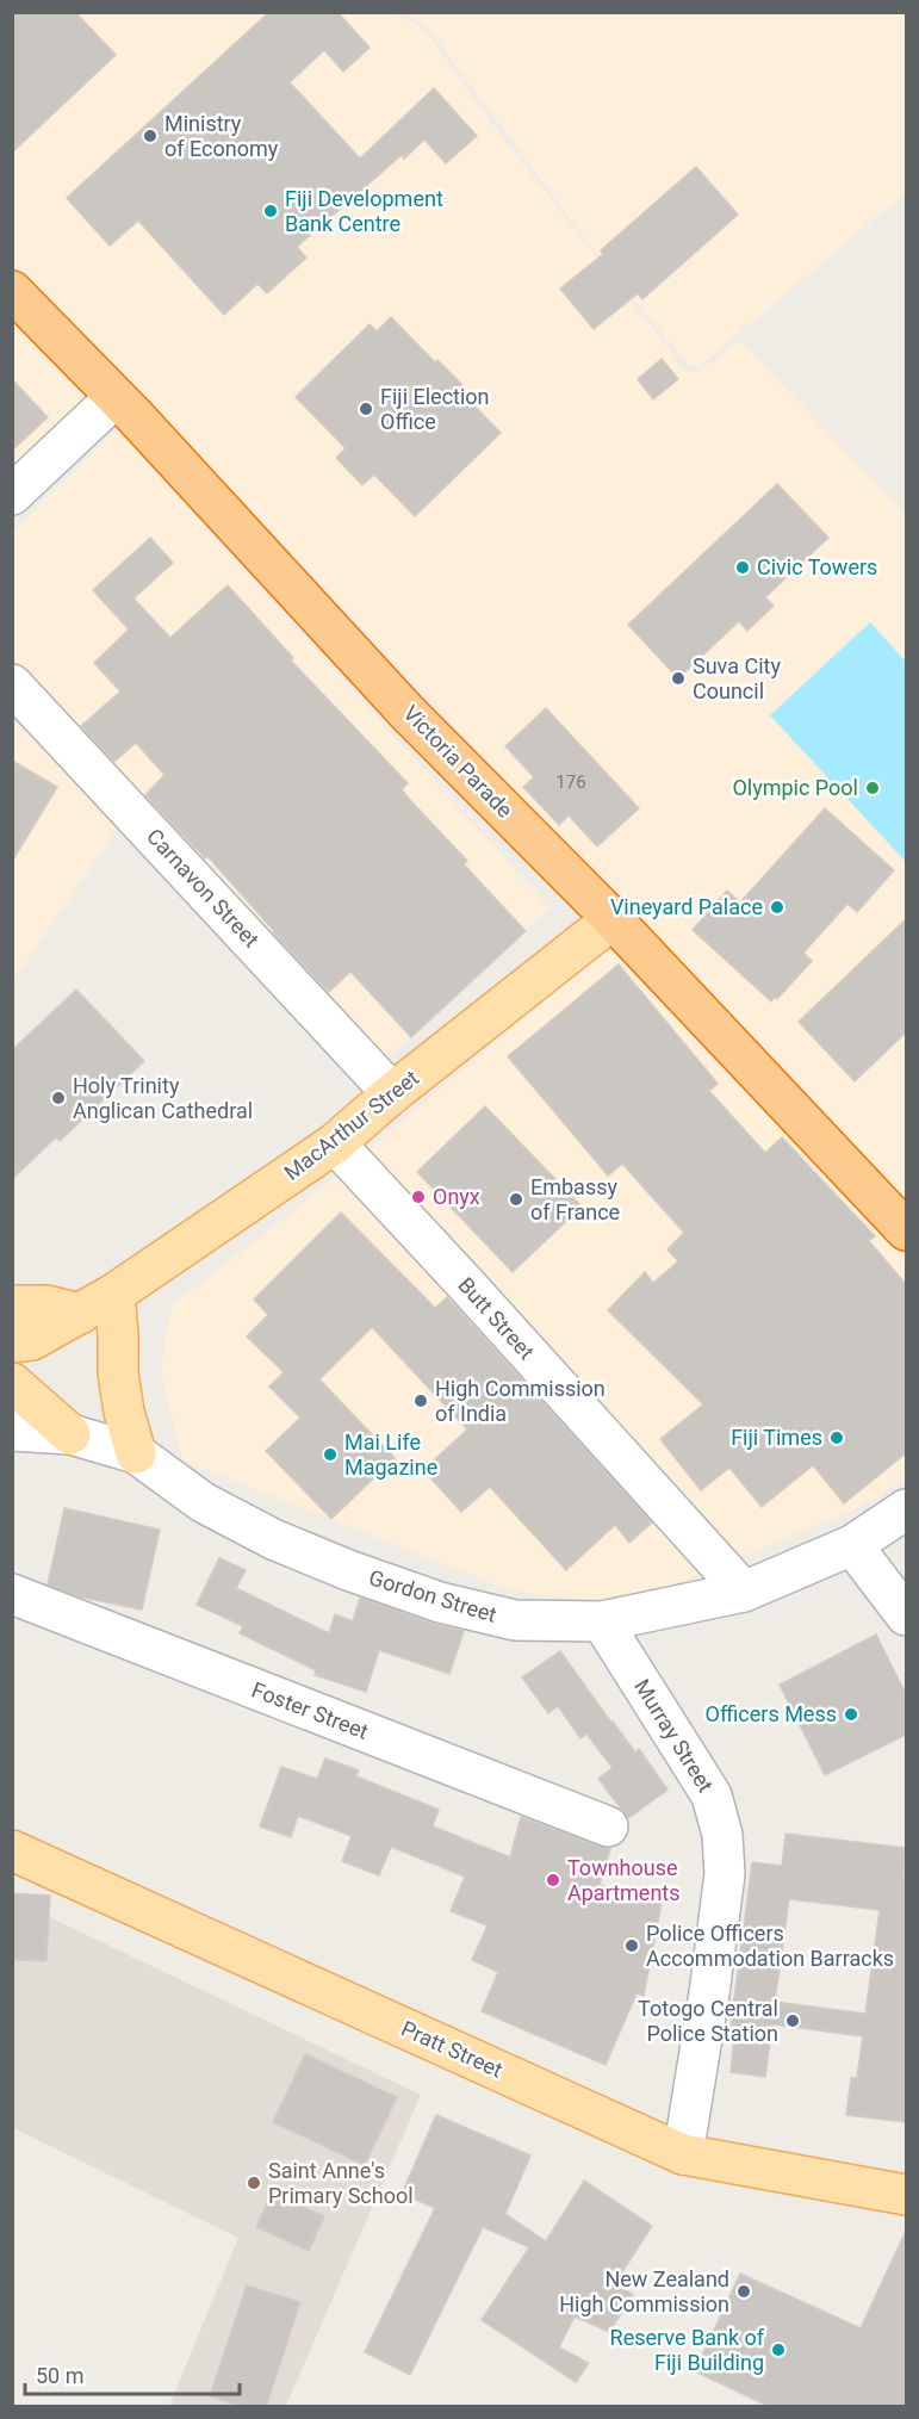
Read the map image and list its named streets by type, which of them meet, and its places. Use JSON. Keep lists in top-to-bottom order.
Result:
{
  "streets": {
    "highway": ["Victoria Parade"],
    "main road": ["MacArthur Street", "Pratt Street"],
    "street": [
      "Carnavon Street",
      "Butt Street",
      "Gordon Street",
      "Foster Street",
      "Murray Street"
    ]
  },
  "crossings": [
    ["Victoria Parade", "MacArthur Street"],
    ["Carnavon Street", "MacArthur Street"],
    ["MacArthur Street", "Butt Street"],
    ["Butt Street", "Gordon Street"],
    ["Gordon Street", "Murray Street"],
    ["Murray Street", "Pratt Street"]
  ],
  "places": [
    "Ministry of Economy",
    "Fiji Development Bank Centre",
    "Fiji Election Office",
    "Civic Towers",
    "Suva City Council",
    "Olympic Pool",
    "Vineyard Palace",
    "Holy Trinity Anglican Cathedral",
    "Onyx",
    "Embassy of France",
    "High Commission of India",
    "Fiji Times",
    "Mai Life Magazine",
    "Officers Mess",
    "Townhouse Apartments",
    "Police Officers Accommodation Barracks",
    "Totogo Central Police Station",
    "Saint Anne's Primary School",
    "New Zealand High Commission",
    "Reserve Bank of Fiji Building"
  ],
  "house_numbers": ["176"],
  "scale_bar": "50 m"
}
